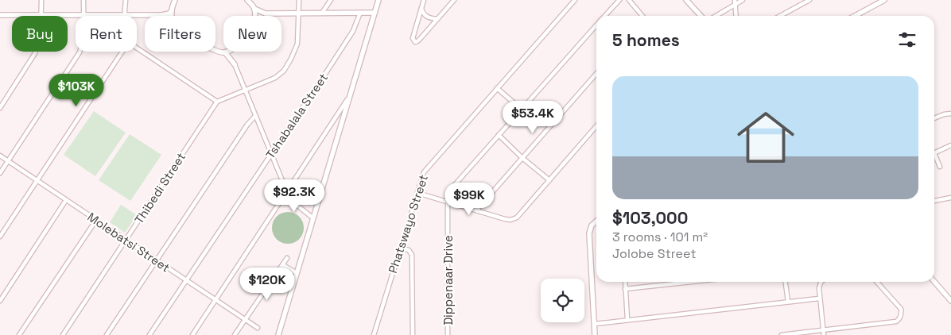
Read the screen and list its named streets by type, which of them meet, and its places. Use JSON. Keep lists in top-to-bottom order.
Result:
{
  "streets": {
    "street": [
      "Tshabalala Street",
      "Thibedi Street",
      "Phatswayo Street",
      "Molebatsi Street",
      "Dippenaar Drive"
    ]
  },
  "crossings": [
    ["Tshabalala Street", "Molebatsi Street"],
    ["Thibedi Street", "Molebatsi Street"]
  ],
  "page": {
    "chip": [
      "Buy",
      "Rent",
      "Filters",
      "New"
    ],
    "heading": "5 homes",
    "list": [
      {
        "name": "$103,000",
        "note": "3 rooms · 101 m² · Jolobe Street"
      }
    ],
    "price": [
      "$103K",
      "$53.4K",
      "$92.3K",
      "$99K",
      "$120K"
    ]
  }
}
